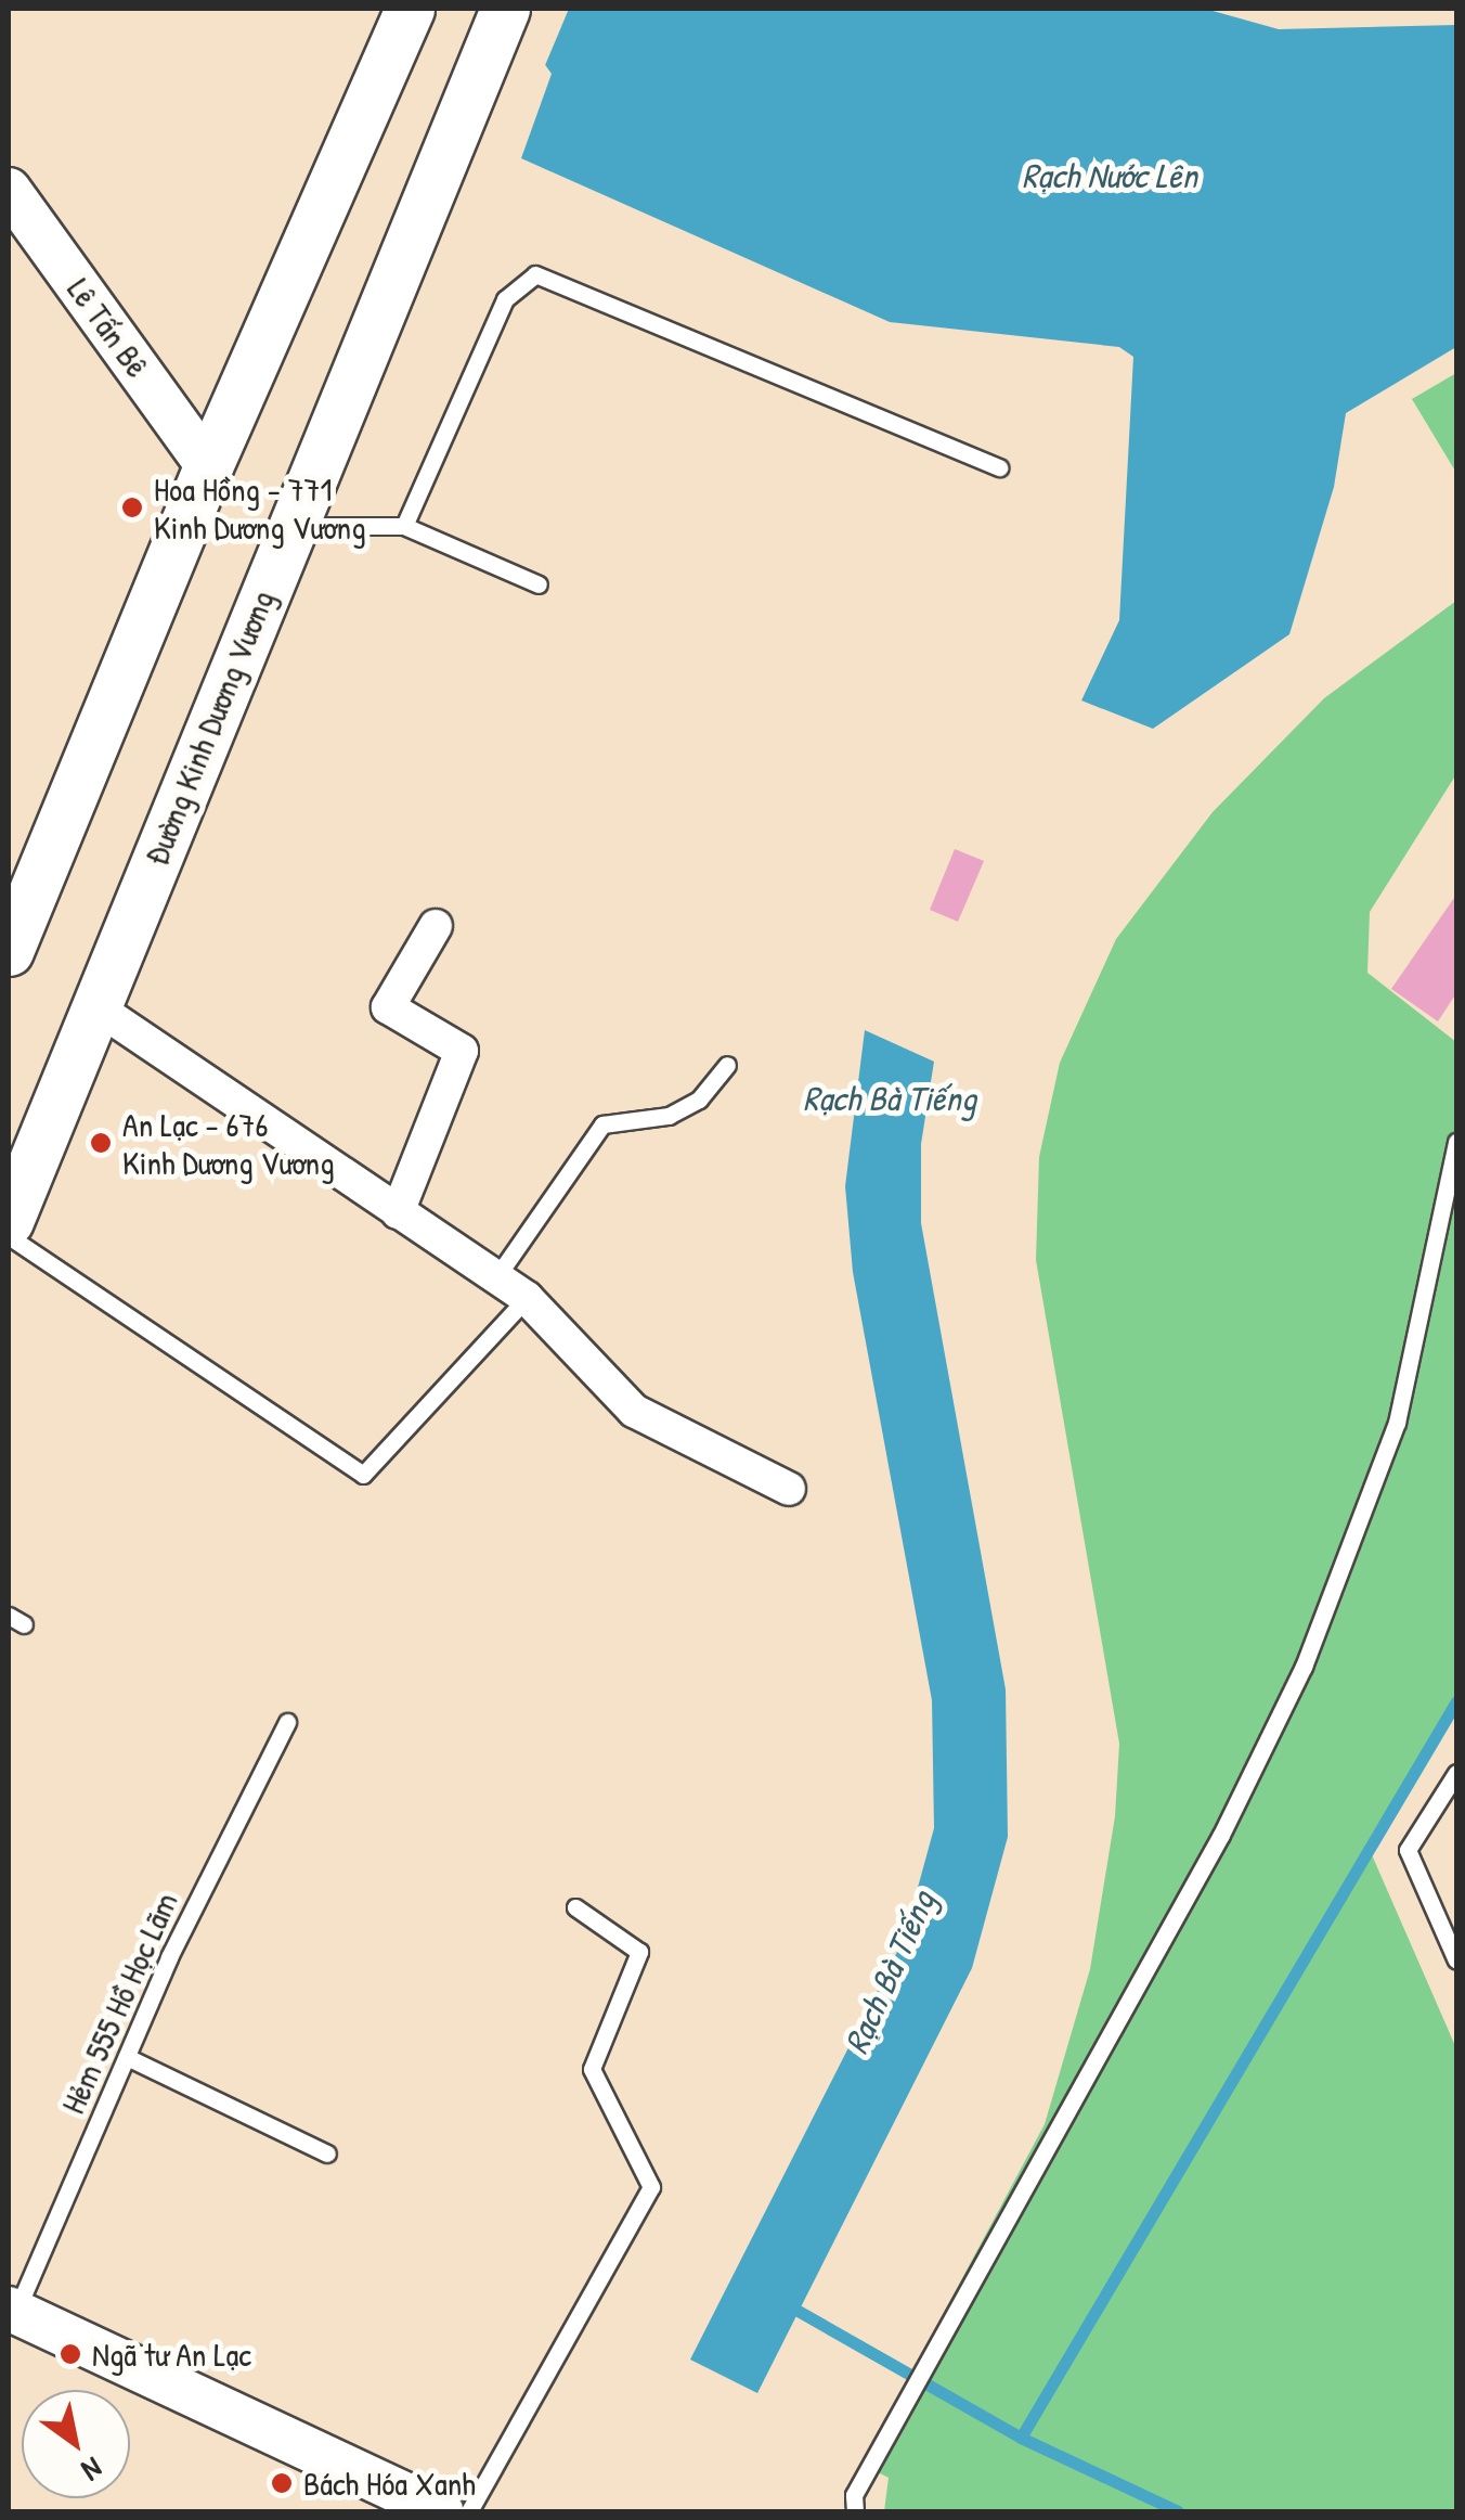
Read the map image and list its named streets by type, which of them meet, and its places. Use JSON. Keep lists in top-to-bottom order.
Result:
{
  "streets": {
    "main road": ["Lê Tấn Bê", "Đường Kinh Dương Vương"],
    "lane": ["Hẻm 555 Hồ Học Lãm"]
  },
  "water": ["Rạch Nước Lên", "Rạch Bà Tiếng"],
  "places": [
    "Hoa Hồng - 771 Kinh Dương Vương",
    "An Lạc - 676 Kinh Dương Vương",
    "Ngã tư An Lạc",
    "Bách Hóa Xanh"
  ],
  "north": "bottom right"
}
